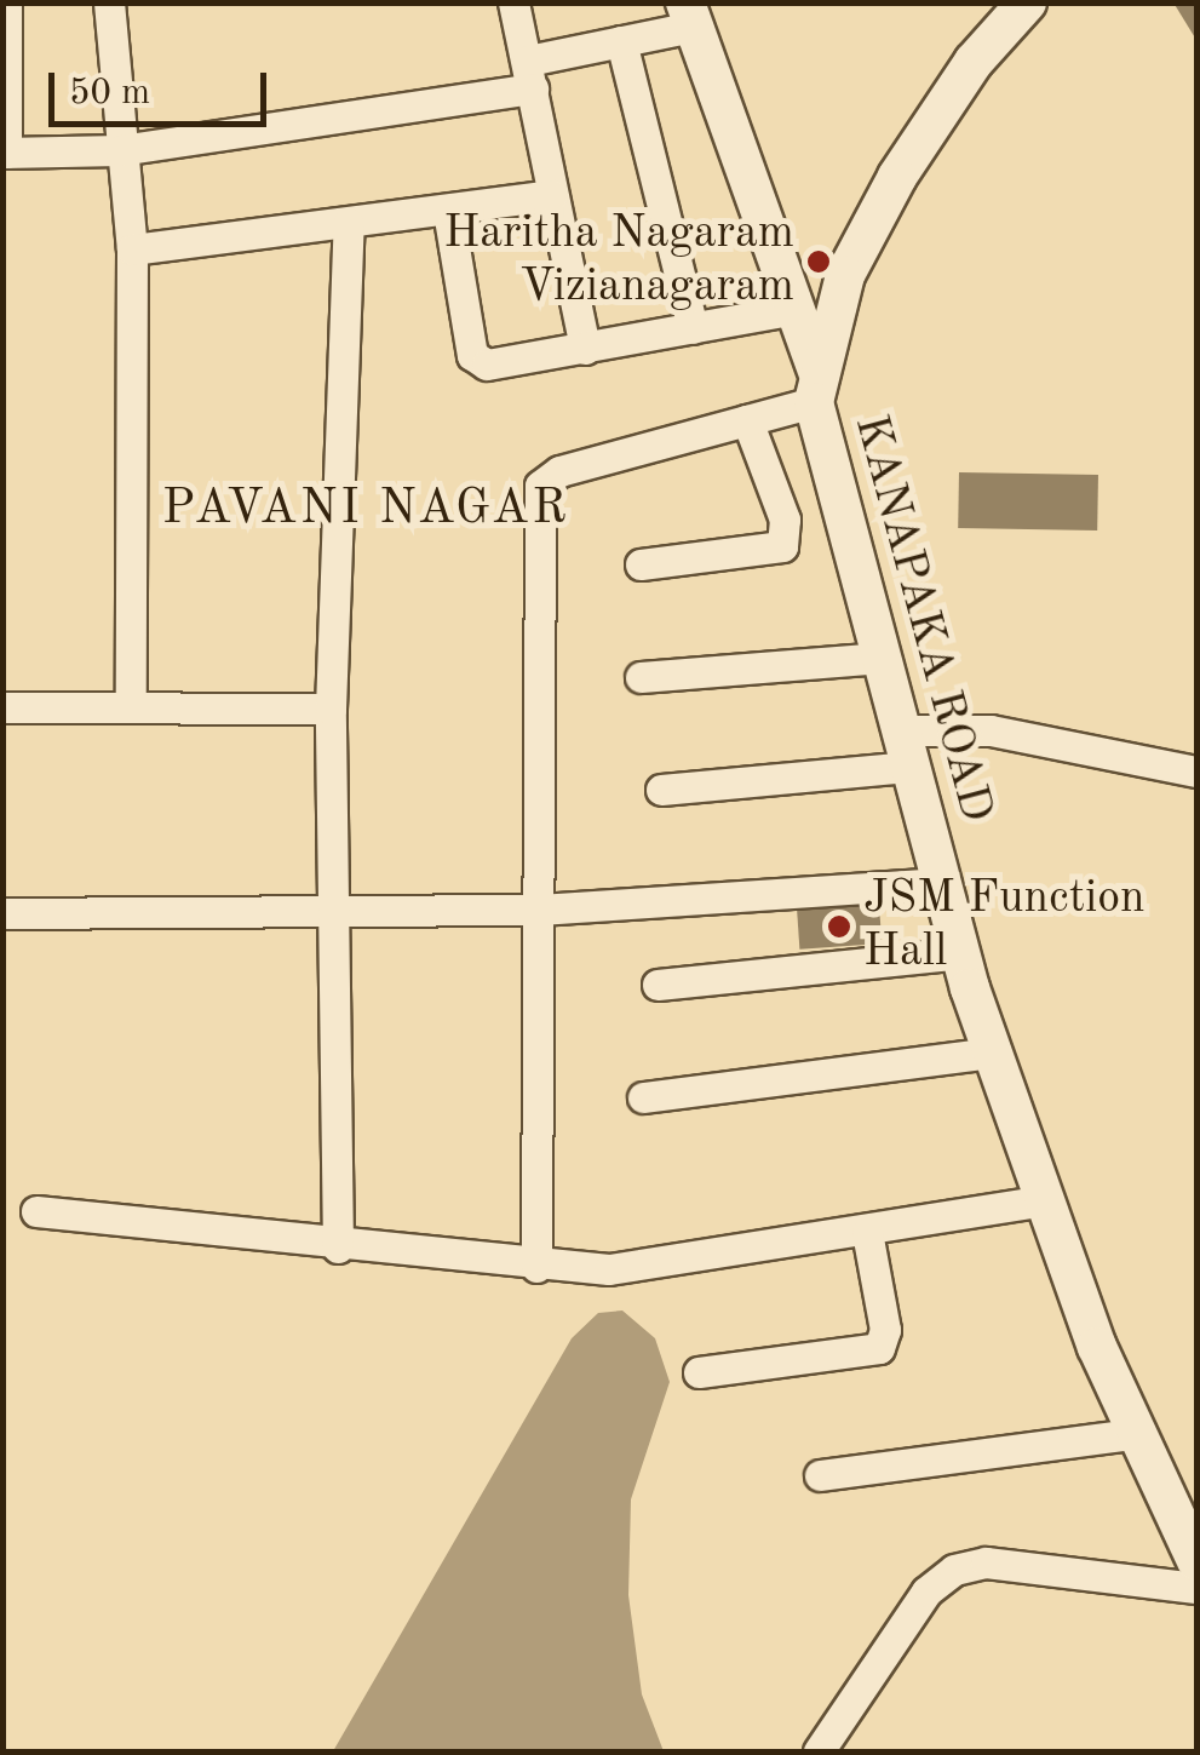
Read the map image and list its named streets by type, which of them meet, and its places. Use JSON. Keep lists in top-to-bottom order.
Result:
{
  "streets": {
    "street": ["KANAPAKA ROAD"]
  },
  "districts": ["PAVANI NAGAR"],
  "places": ["Haritha Nagaram Vizianagaram", "JSM Function Hall"],
  "scale_bar": "50 m"
}
